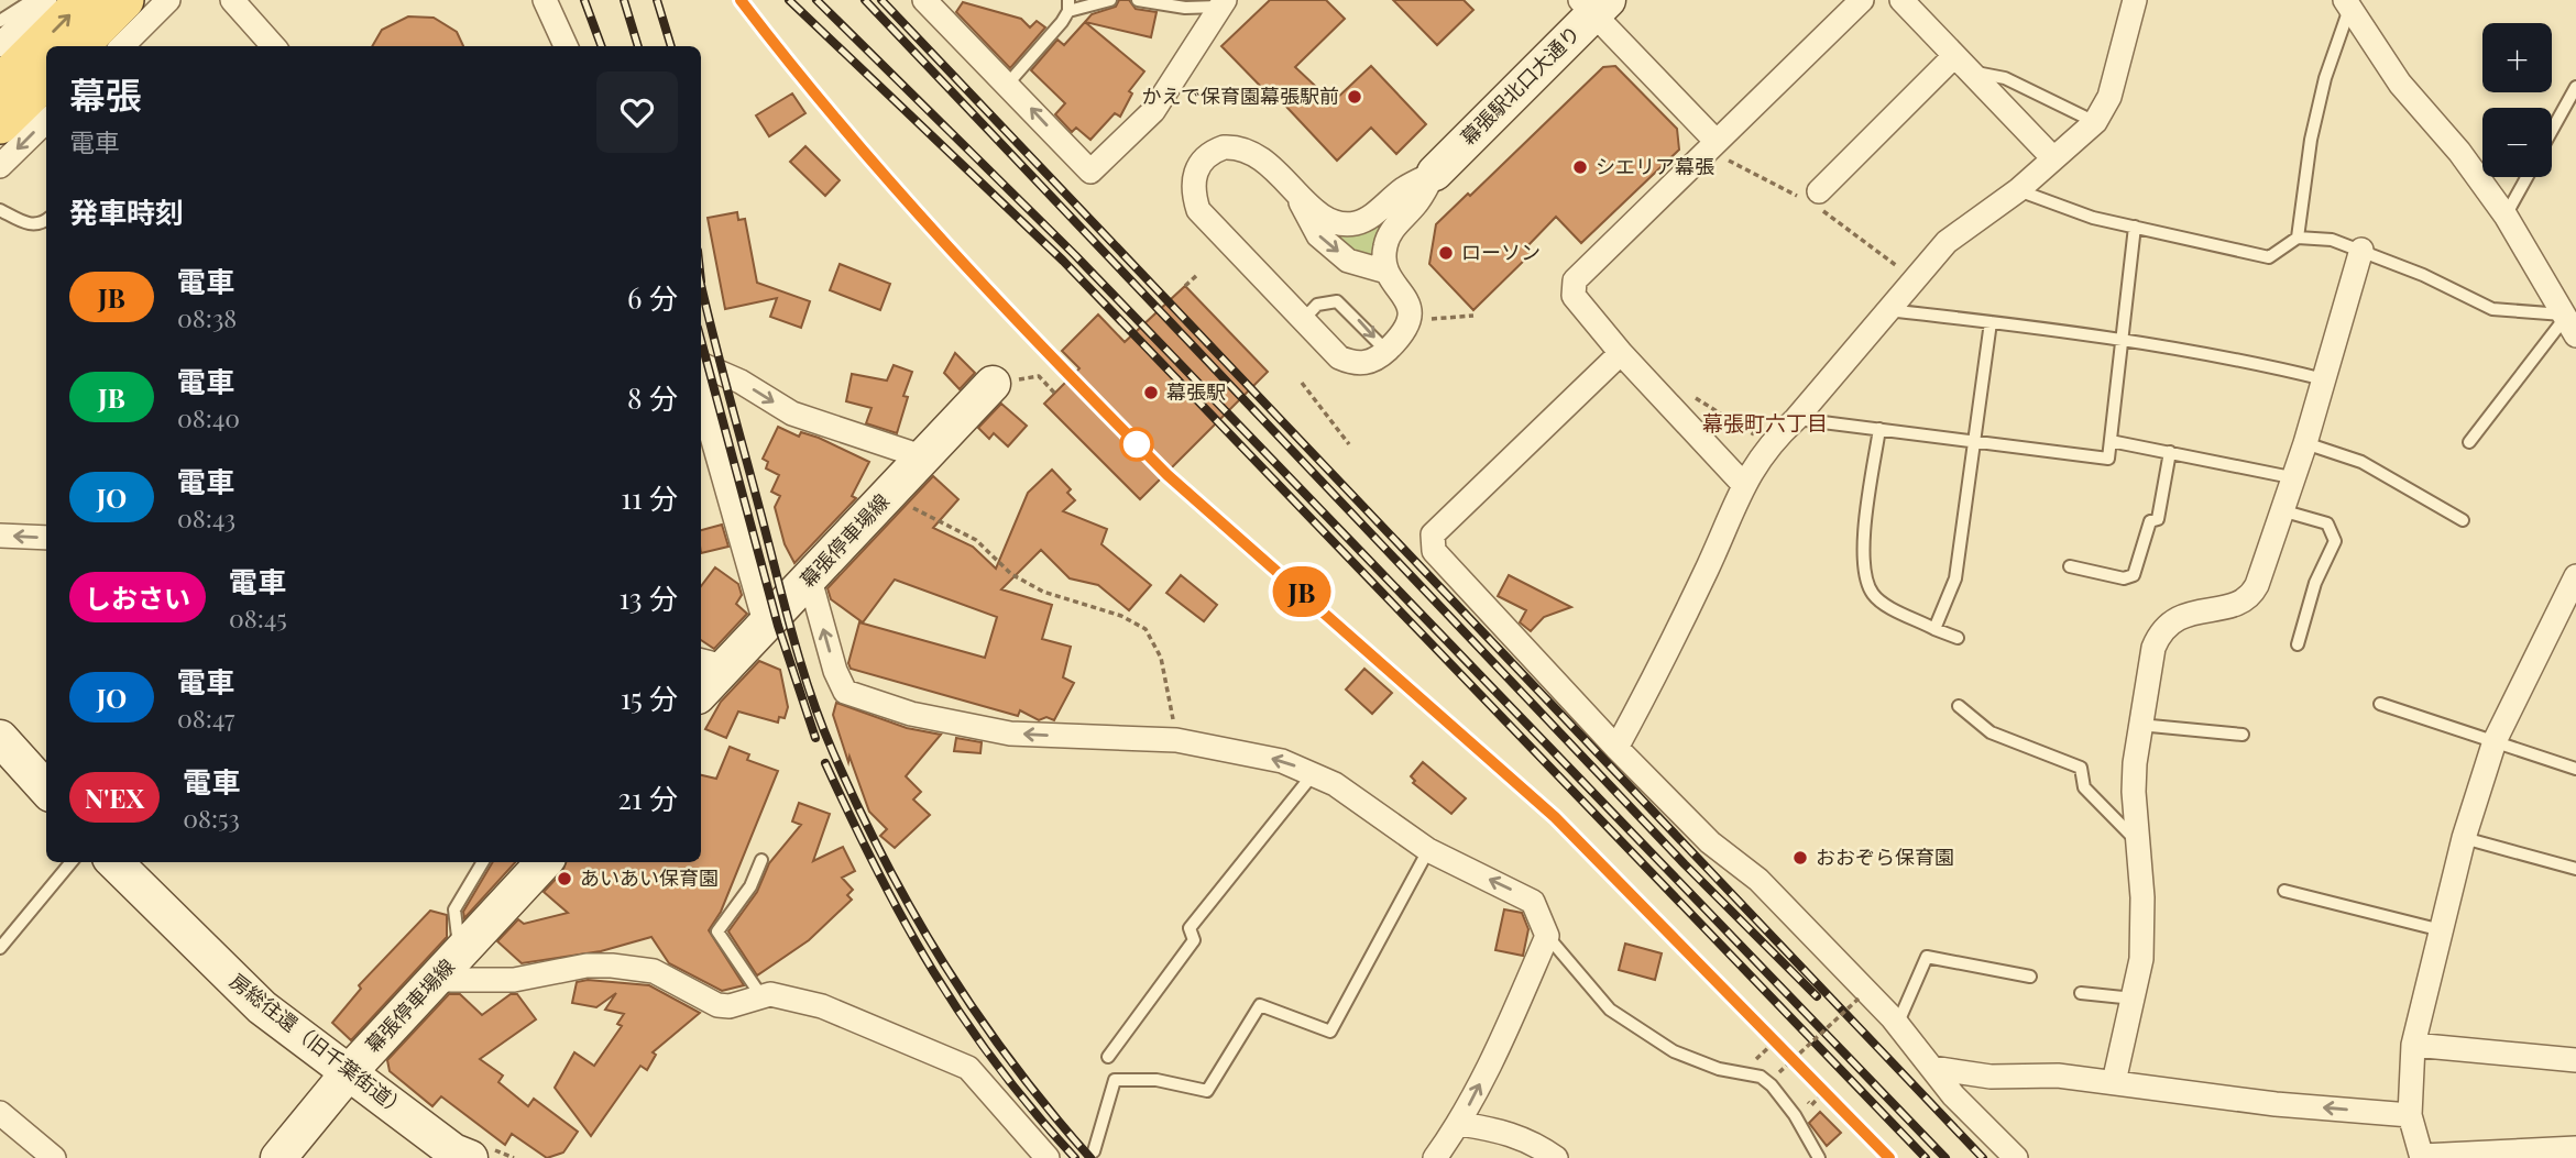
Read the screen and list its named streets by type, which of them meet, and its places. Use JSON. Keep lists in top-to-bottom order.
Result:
{
  "streets": {
    "main road": ["幕張駅北口大通り", "幕張停車場線", "房総往還（旧千葉街道）"]
  },
  "crossings": [
    ["幕張停車場線", "房総往還（旧千葉街道）"]
  ],
  "districts": ["幕張町六丁目"],
  "places": [
    "かえで保育園幕張駅前",
    "シエリア幕張",
    "ローソン",
    "幕張駅",
    "おおぞら保育園",
    "あいあい保育園"
  ],
  "page": {
    "on_map": "JB",
    "map_buttons": ["+", "−"],
    "heading": [
      ["幕張", "電車"],
      "発車時刻"
    ],
    "list": [
      {
        "mark": "JB",
        "name": "電車",
        "note": "08:38",
        "value": "6 分"
      },
      {
        "mark": "JB",
        "name": "電車",
        "note": "08:40",
        "value": "8 分"
      },
      {
        "mark": "JO",
        "name": "電車",
        "note": "08:43",
        "value": "11 分"
      },
      {
        "mark": "しおさい",
        "name": "電車",
        "note": "08:45",
        "value": "13 分"
      },
      {
        "mark": "JO",
        "name": "電車",
        "note": "08:47",
        "value": "15 分"
      },
      {
        "mark": "N'EX",
        "name": "電車",
        "note": "08:53",
        "value": "21 分"
      }
    ]
  }
}
